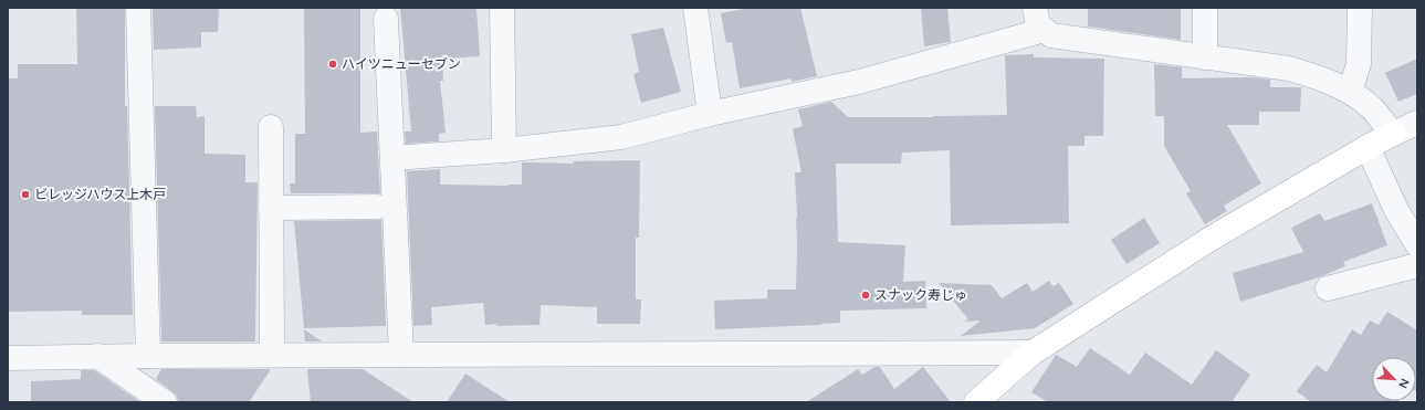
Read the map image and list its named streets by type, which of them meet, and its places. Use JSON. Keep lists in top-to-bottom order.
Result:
{
  "places": ["ハイツニューセブン", "ビレッジハウス上木戸", "スナック寿じゅ"],
  "north": "bottom right"
}
